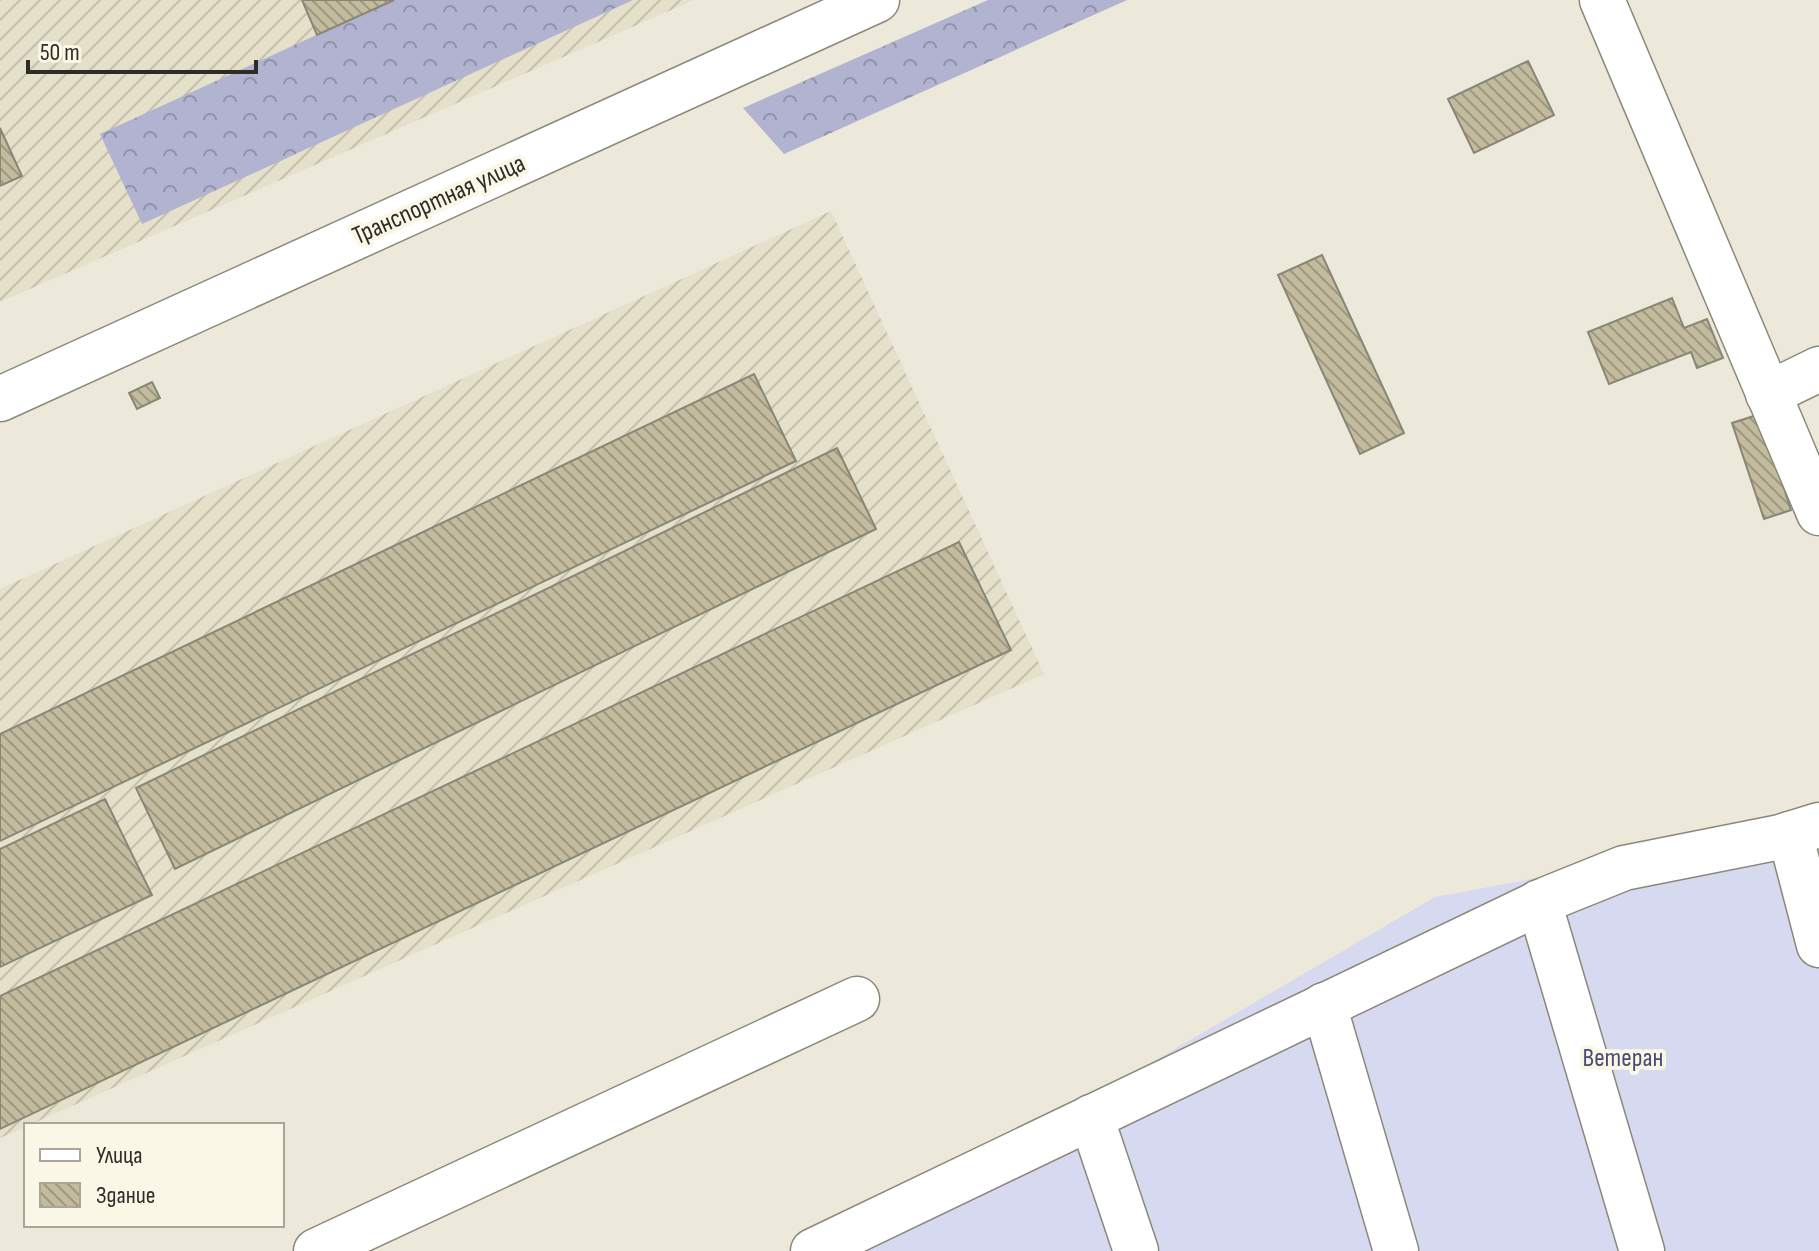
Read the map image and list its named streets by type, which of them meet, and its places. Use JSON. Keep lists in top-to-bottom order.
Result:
{
  "streets": {
    "street": ["Транспортная улица"]
  },
  "parks": ["Ветеран"],
  "legend": ["Улица", "Здание"],
  "scale_bar": "50 m"
}
